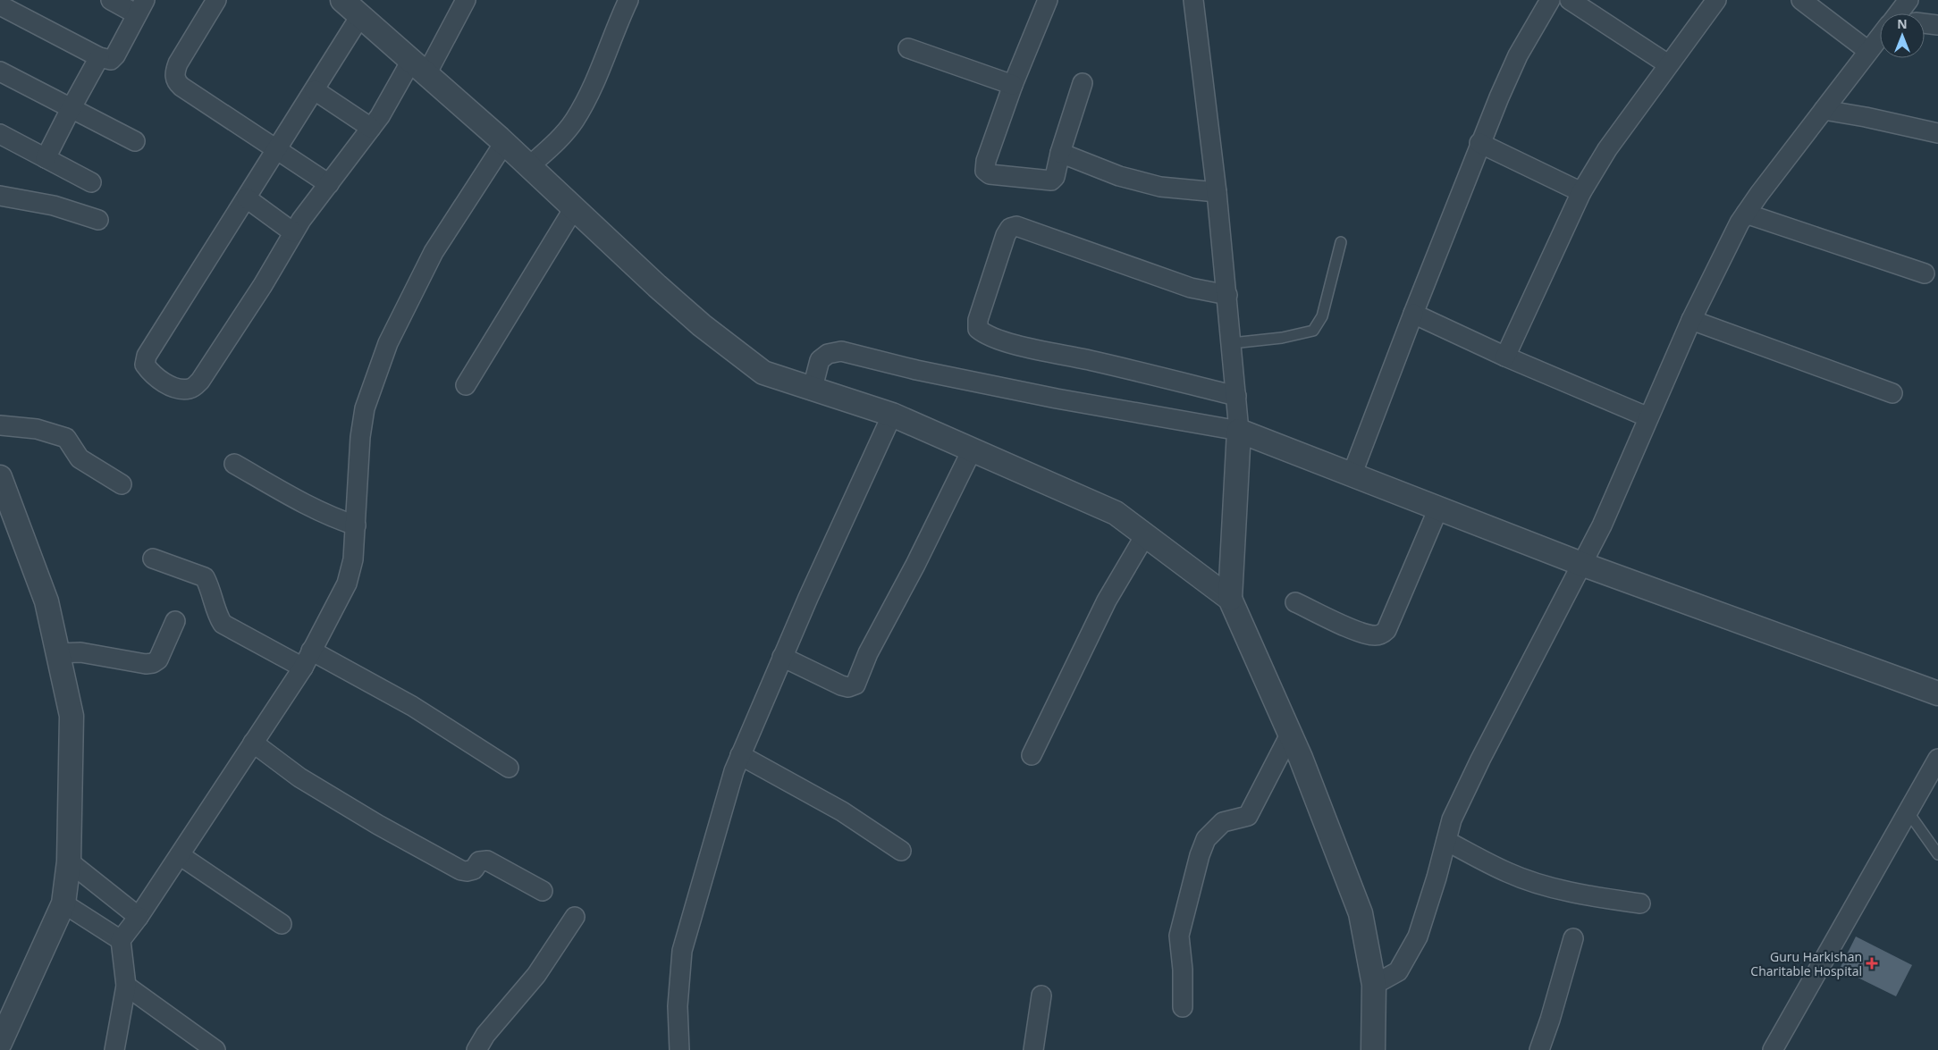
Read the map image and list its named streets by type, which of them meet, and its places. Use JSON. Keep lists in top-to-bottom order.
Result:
{
  "places": {
    "health": ["Guru Harkishan Charitable Hospital"]
  },
  "north": "top"
}
